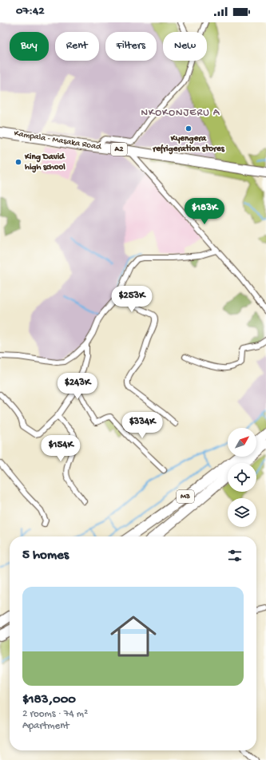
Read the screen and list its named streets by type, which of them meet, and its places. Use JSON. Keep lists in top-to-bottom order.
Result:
{
  "streets": {
    "highway": ["Kampala - Masaka Road", "A2", "M3"]
  },
  "districts": ["NKOKONJERU A"],
  "places": ["Kyengera refrigeration stores", "King David high school"],
  "north": "top right",
  "page": {
    "status": "07:42",
    "chip": [
      "Buy",
      "Rent",
      "Filters",
      "New"
    ],
    "price": [
      "$183K",
      "$253K",
      "$243K",
      "$334K",
      "$154K"
    ],
    "heading": "5 homes",
    "list": [
      {
        "name": "$183,000",
        "note": "2 rooms · 74 m² · Apartment"
      }
    ]
  }
}
